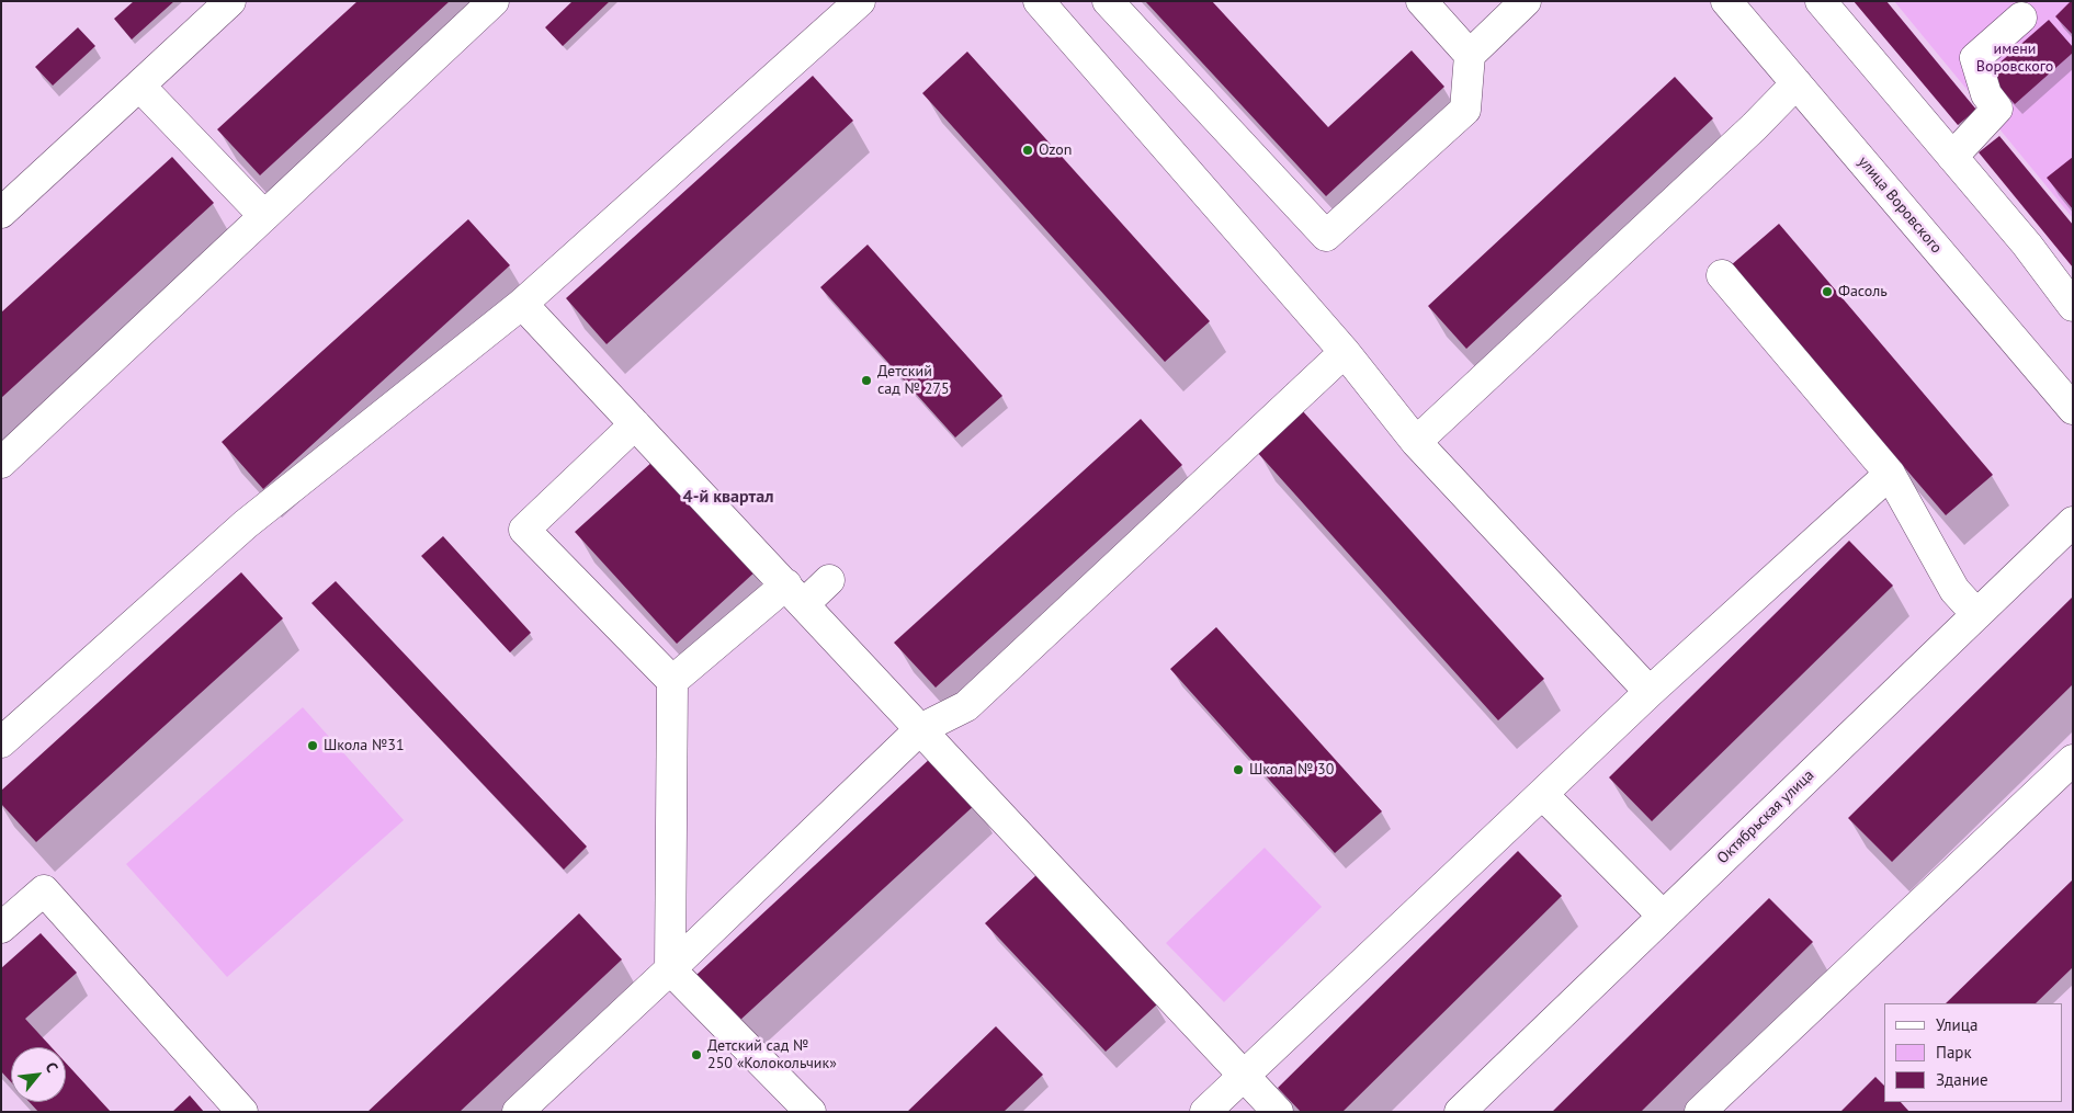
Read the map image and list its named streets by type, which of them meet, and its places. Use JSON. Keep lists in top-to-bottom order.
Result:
{
  "streets": {
    "street": ["улица Воровского", "Октябрьская улица"]
  },
  "districts": ["4-й квартал"],
  "parks": ["имени Воровского"],
  "places": [
    "Ozon",
    "Фасоль",
    "Детский сад № 275",
    "Школа №31",
    "Школа № 30",
    "Детский сад № 250 «Колокольчик»"
  ],
  "legend": ["Улица", "Парк", "Здание"],
  "north": "top right"
}
